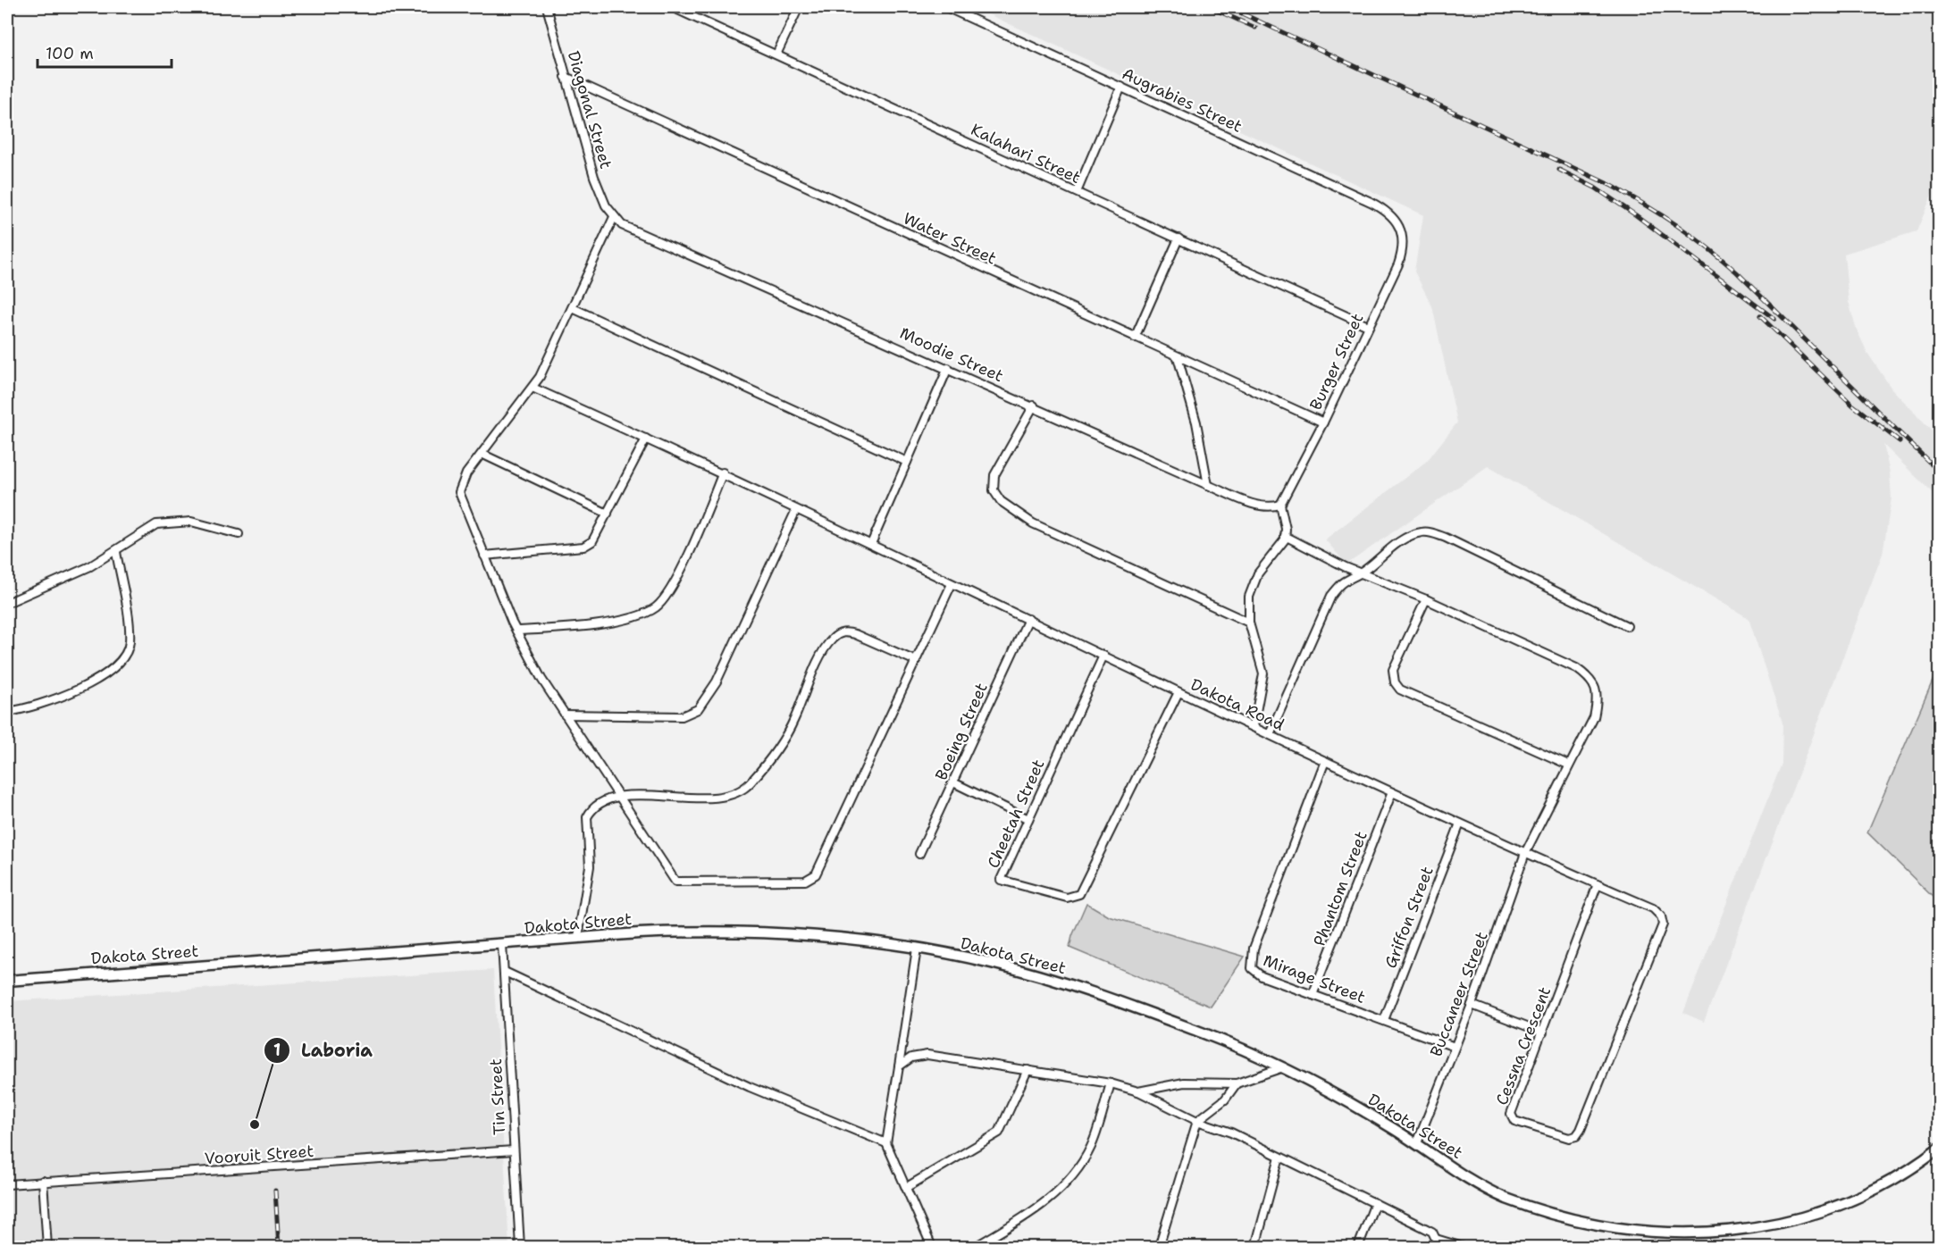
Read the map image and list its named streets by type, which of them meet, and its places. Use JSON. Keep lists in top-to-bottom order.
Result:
{
  "streets": {
    "street": [
      "Augrabies Street",
      "Diagonal Street",
      "Kalahari Street",
      "Water Street",
      "Moodie Street",
      "Burger Street",
      "Dakota Road",
      "Boeing Street",
      "Cheetah Street",
      "Phantom Street",
      "Griffon Street",
      "Dakota Street",
      "Mirage Street",
      "Buccaneer Street",
      "Cessna Crescent",
      "Tin Street",
      "Vooruit Street"
    ]
  },
  "crossings": [
    ["Augrabies Street", "Burger Street"],
    ["Diagonal Street", "Water Street"],
    ["Diagonal Street", "Moodie Street"],
    ["Kalahari Street", "Burger Street"],
    ["Water Street", "Burger Street"],
    ["Moodie Street", "Burger Street"],
    ["Dakota Road", "Boeing Street"],
    ["Dakota Road", "Cheetah Street"],
    ["Dakota Road", "Phantom Street"],
    ["Dakota Road", "Griffon Street"],
    ["Dakota Road", "Mirage Street"],
    ["Dakota Road", "Buccaneer Street"],
    ["Dakota Road", "Cessna Crescent"],
    ["Phantom Street", "Mirage Street"],
    ["Griffon Street", "Mirage Street"],
    ["Dakota Street", "Buccaneer Street"],
    ["Dakota Street", "Tin Street"],
    ["Mirage Street", "Buccaneer Street"],
    ["Tin Street", "Vooruit Street"]
  ],
  "places": ["Laboria"],
  "scale_bar": "100 m"
}
